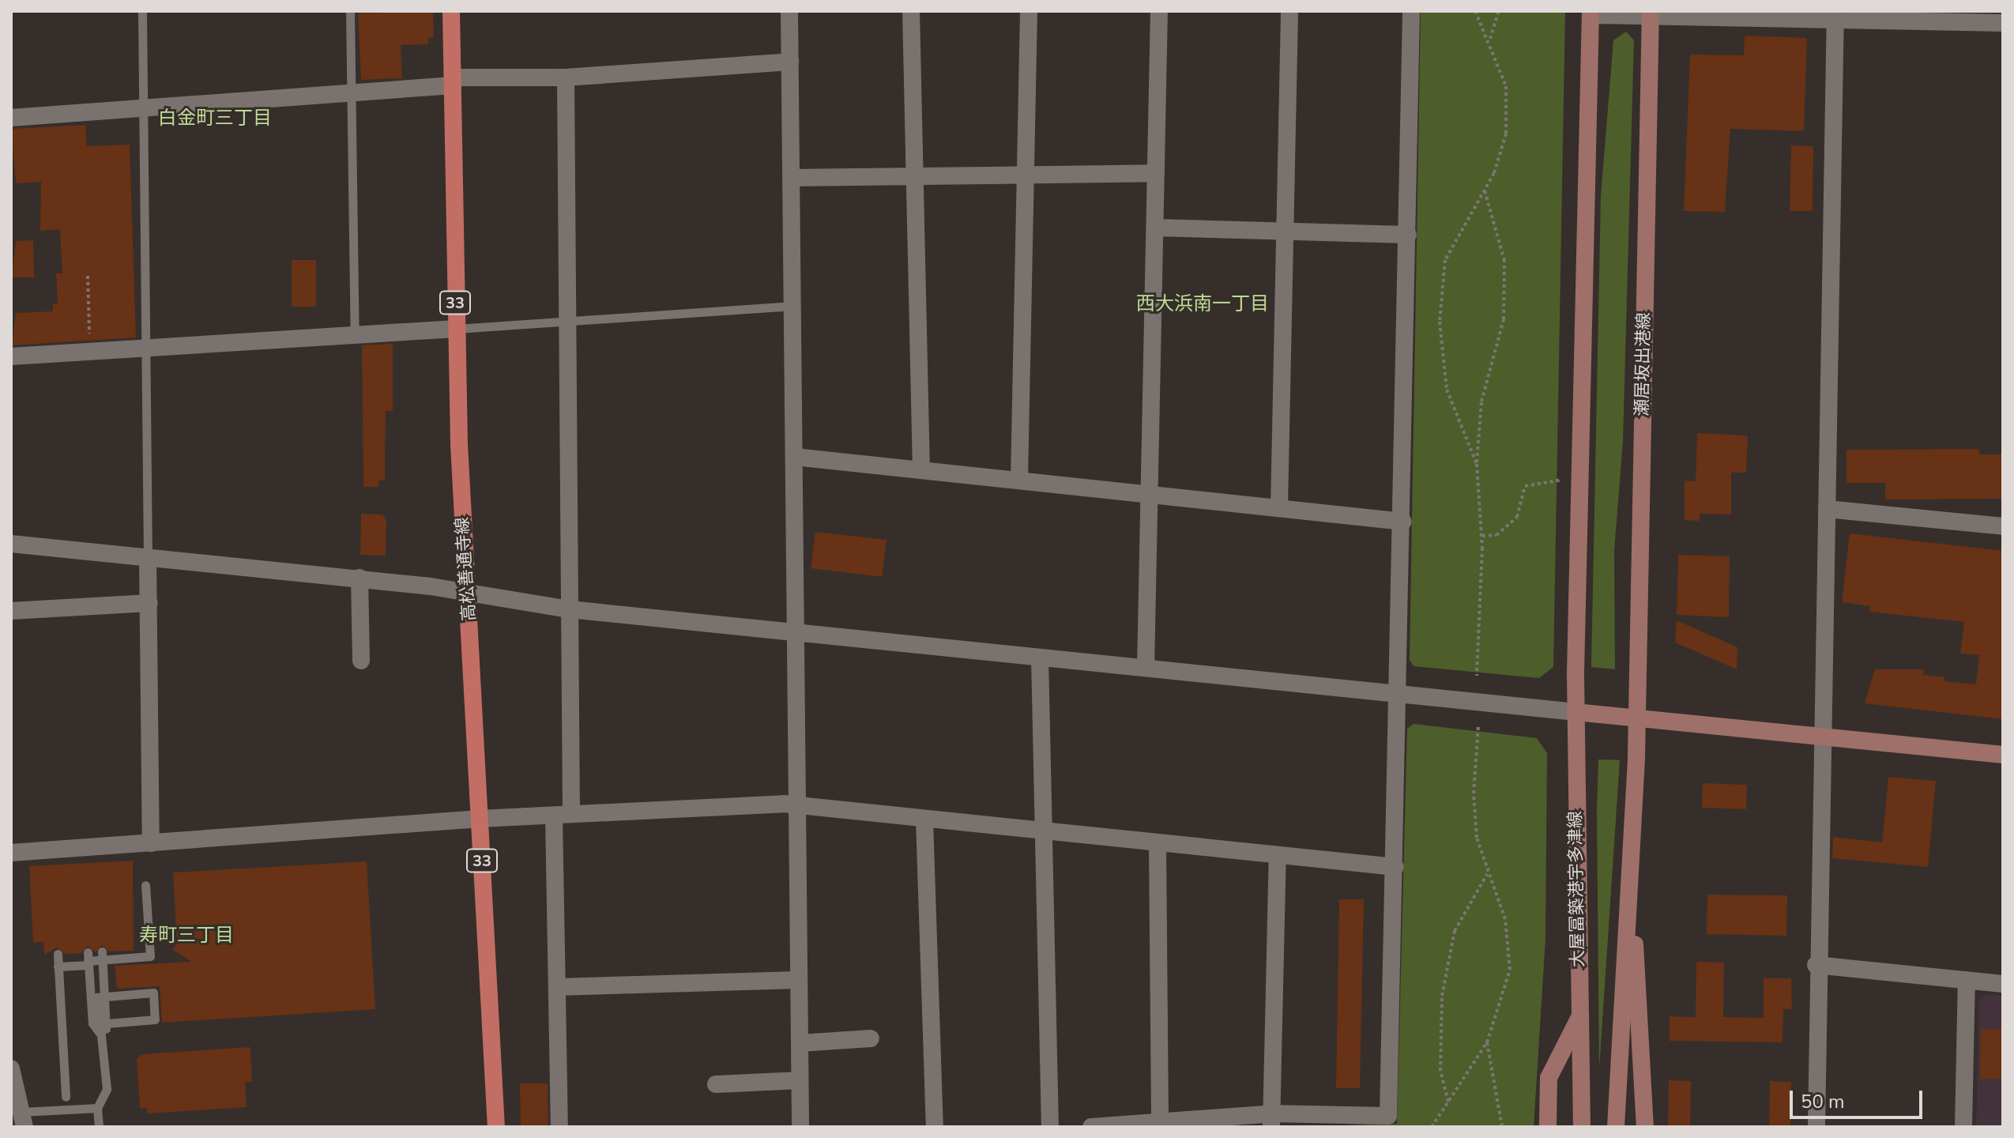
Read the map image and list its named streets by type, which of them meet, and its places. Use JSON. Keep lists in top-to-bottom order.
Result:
{
  "streets": {
    "main road": [
      "33",
      "瀬居坂出港線",
      "高松善通寺線",
      "大屋冨築港宇多津線"
    ]
  },
  "districts": ["白金町三丁目", "西大浜南一丁目", "寿町三丁目"],
  "scale_bar": "50 m"
}
